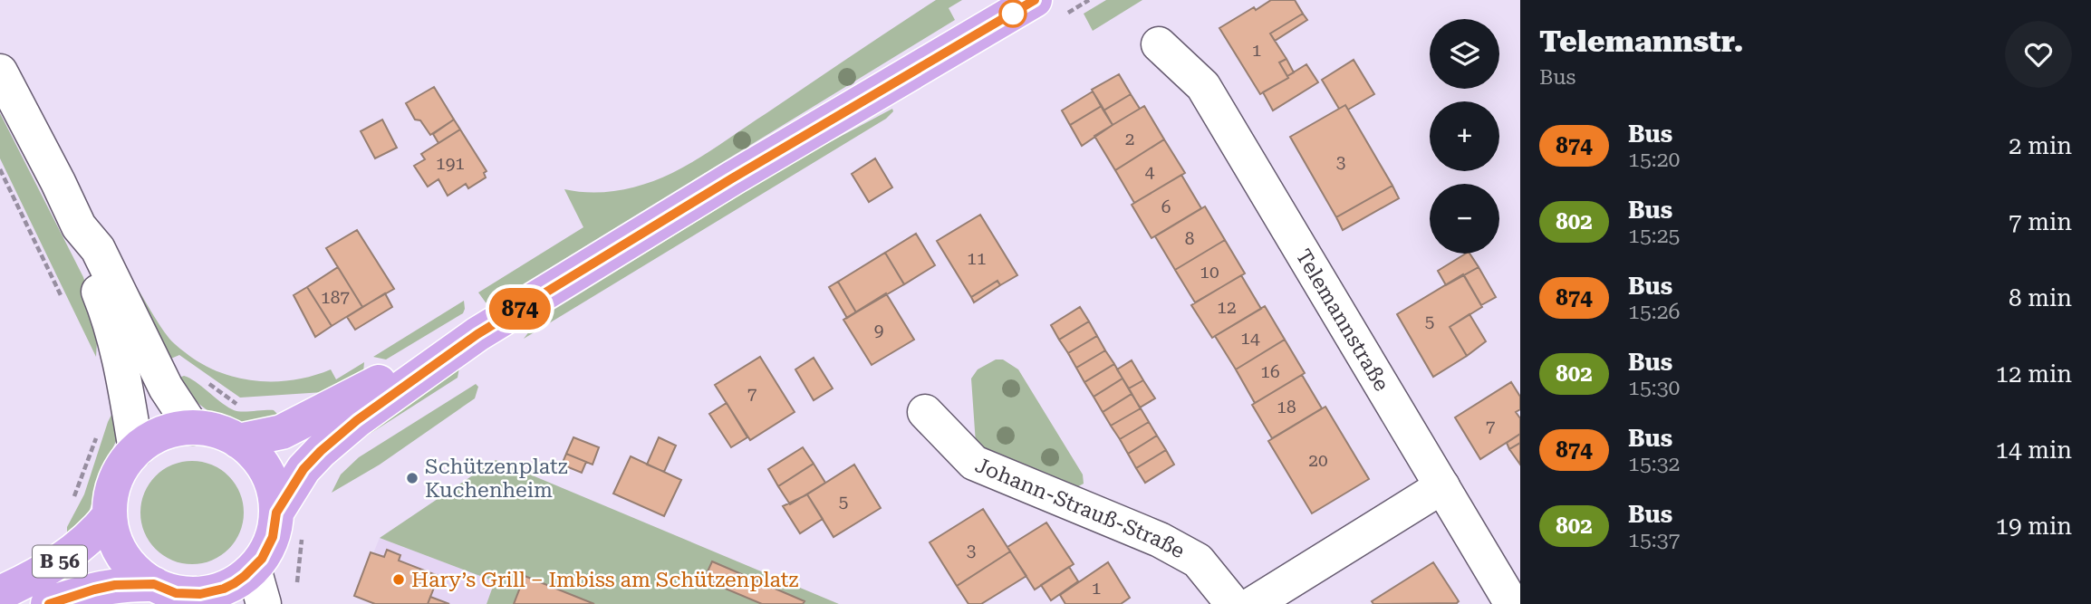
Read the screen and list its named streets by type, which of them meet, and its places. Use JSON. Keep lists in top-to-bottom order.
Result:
{
  "streets": {
    "main road": ["B 56"],
    "street": ["Telemannstraße", "Johann-Strauß-Straße"]
  },
  "places": ["Schützenplatz Kuchenheim", "Hary’s Grill – Imbiss am Schützenplatz"],
  "lines": ["bus line 874"],
  "house_numbers": [
    "1",
    "2",
    "3",
    "191",
    "4",
    "6",
    "8",
    "11",
    "10",
    "187",
    "12",
    "5",
    "9",
    "14",
    "16",
    "7",
    "18",
    "7",
    "20",
    "5",
    "3",
    "1"
  ],
  "page": {
    "on_map": "874",
    "heading": ["Telemannstr.", "Bus"],
    "map_buttons": ["+", "−"],
    "list": [
      {
        "mark": "874",
        "name": "Bus",
        "note": "15:20",
        "value": "2 min"
      },
      {
        "mark": "802",
        "name": "Bus",
        "note": "15:25",
        "value": "7 min"
      },
      {
        "mark": "874",
        "name": "Bus",
        "note": "15:26",
        "value": "8 min"
      },
      {
        "mark": "802",
        "name": "Bus",
        "note": "15:30",
        "value": "12 min"
      },
      {
        "mark": "874",
        "name": "Bus",
        "note": "15:32",
        "value": "14 min"
      },
      {
        "mark": "802",
        "name": "Bus",
        "note": "15:37",
        "value": "19 min"
      }
    ]
  }
}
